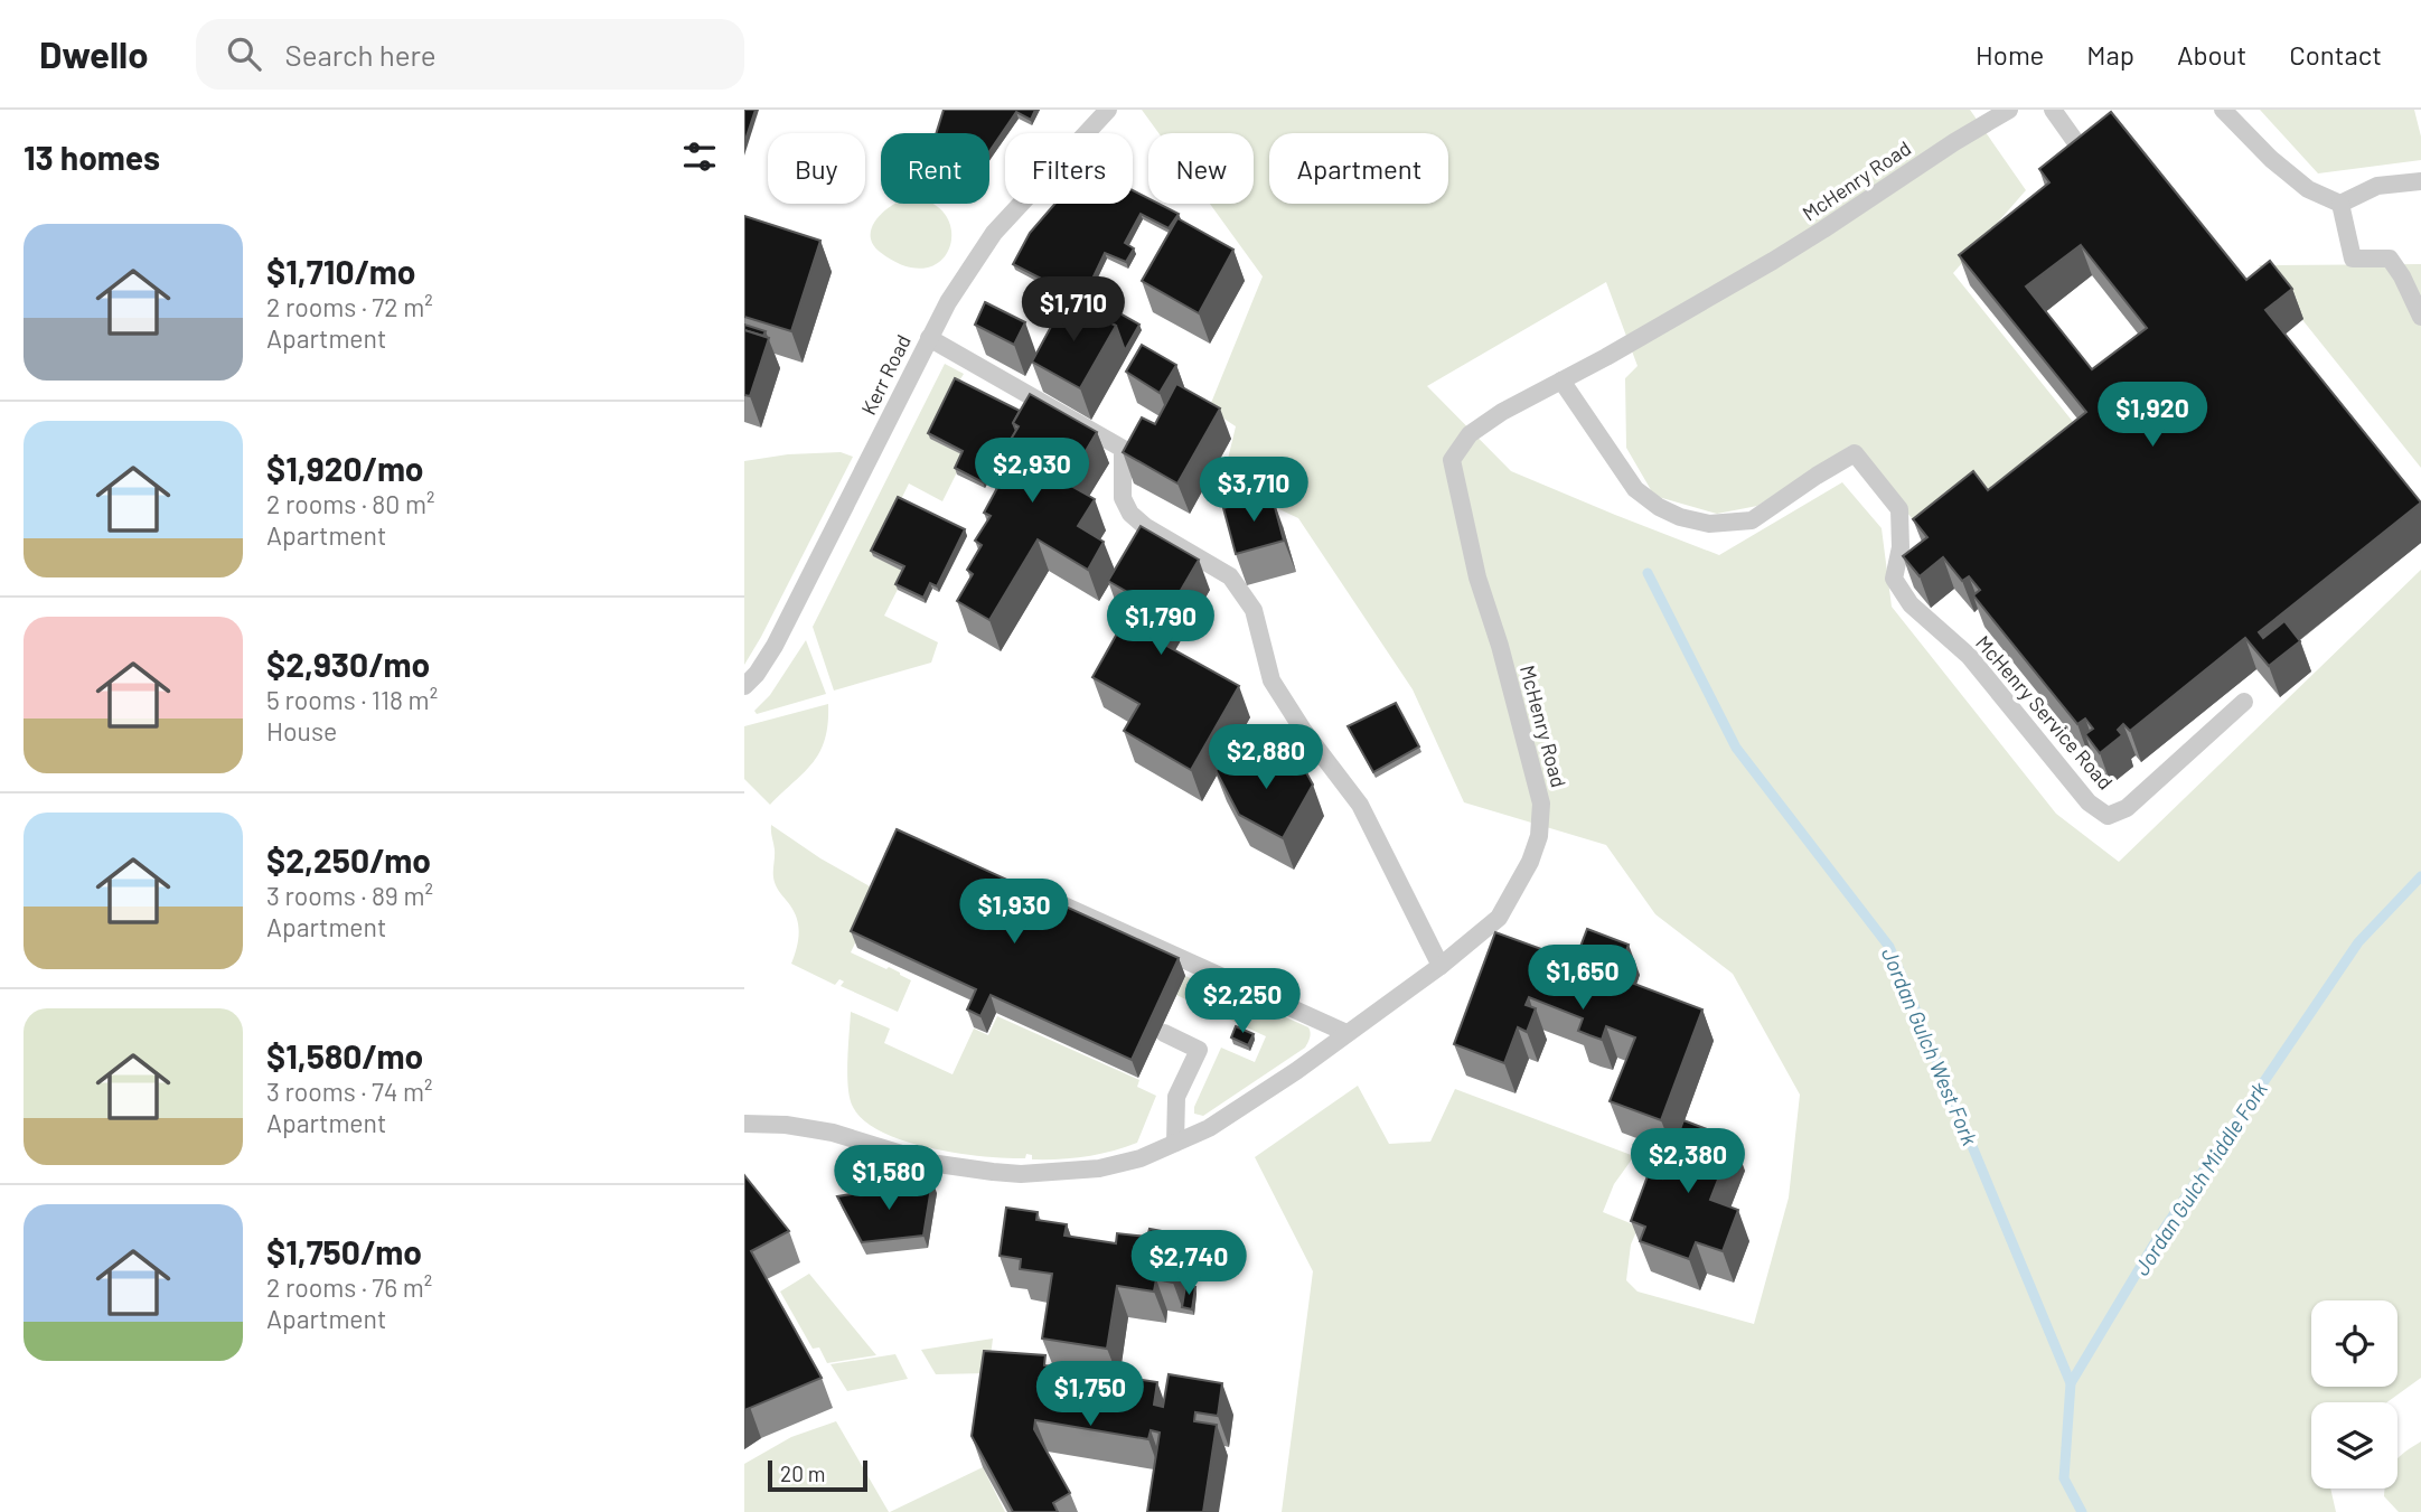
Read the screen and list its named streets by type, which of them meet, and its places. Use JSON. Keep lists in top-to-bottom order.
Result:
{
  "streets": {
    "lane": ["McHenry Road", "Kerr Road", "McHenry Service Road"]
  },
  "crossings": [
    ["McHenry Road", "McHenry Service Road"]
  ],
  "water": ["Jordan Gulch West Fork", "Jordan Gulch Middle Fork"],
  "scale_bar": "20 m",
  "page": {
    "header": "Dwello",
    "search": "Search here",
    "nav": [
      "Home",
      "Map",
      "About",
      "Contact"
    ],
    "heading": "13 homes",
    "chip": [
      "Buy",
      "Rent",
      "Filters",
      "New",
      "Apartment"
    ],
    "list": [
      {
        "name": "$1,710/mo",
        "note": "2 rooms · 72 m² · Apartment"
      },
      {
        "name": "$1,920/mo",
        "note": "2 rooms · 80 m² · Apartment"
      },
      {
        "name": "$2,930/mo",
        "note": "5 rooms · 118 m² · House"
      },
      {
        "name": "$2,250/mo",
        "note": "3 rooms · 89 m² · Apartment"
      },
      {
        "name": "$1,580/mo",
        "note": "3 rooms · 74 m² · Apartment"
      },
      {
        "name": "$1,750/mo",
        "note": "2 rooms · 76 m² · Apartment"
      }
    ],
    "price": [
      "$1,710",
      "$1,920",
      "$2,930",
      "$3,710",
      "$1,790",
      "$2,880",
      "$1,930",
      "$1,650",
      "$2,250",
      "$2,380",
      "$1,580",
      "$2,740",
      "$1,750"
    ],
    "scale": "20 m"
  }
}
